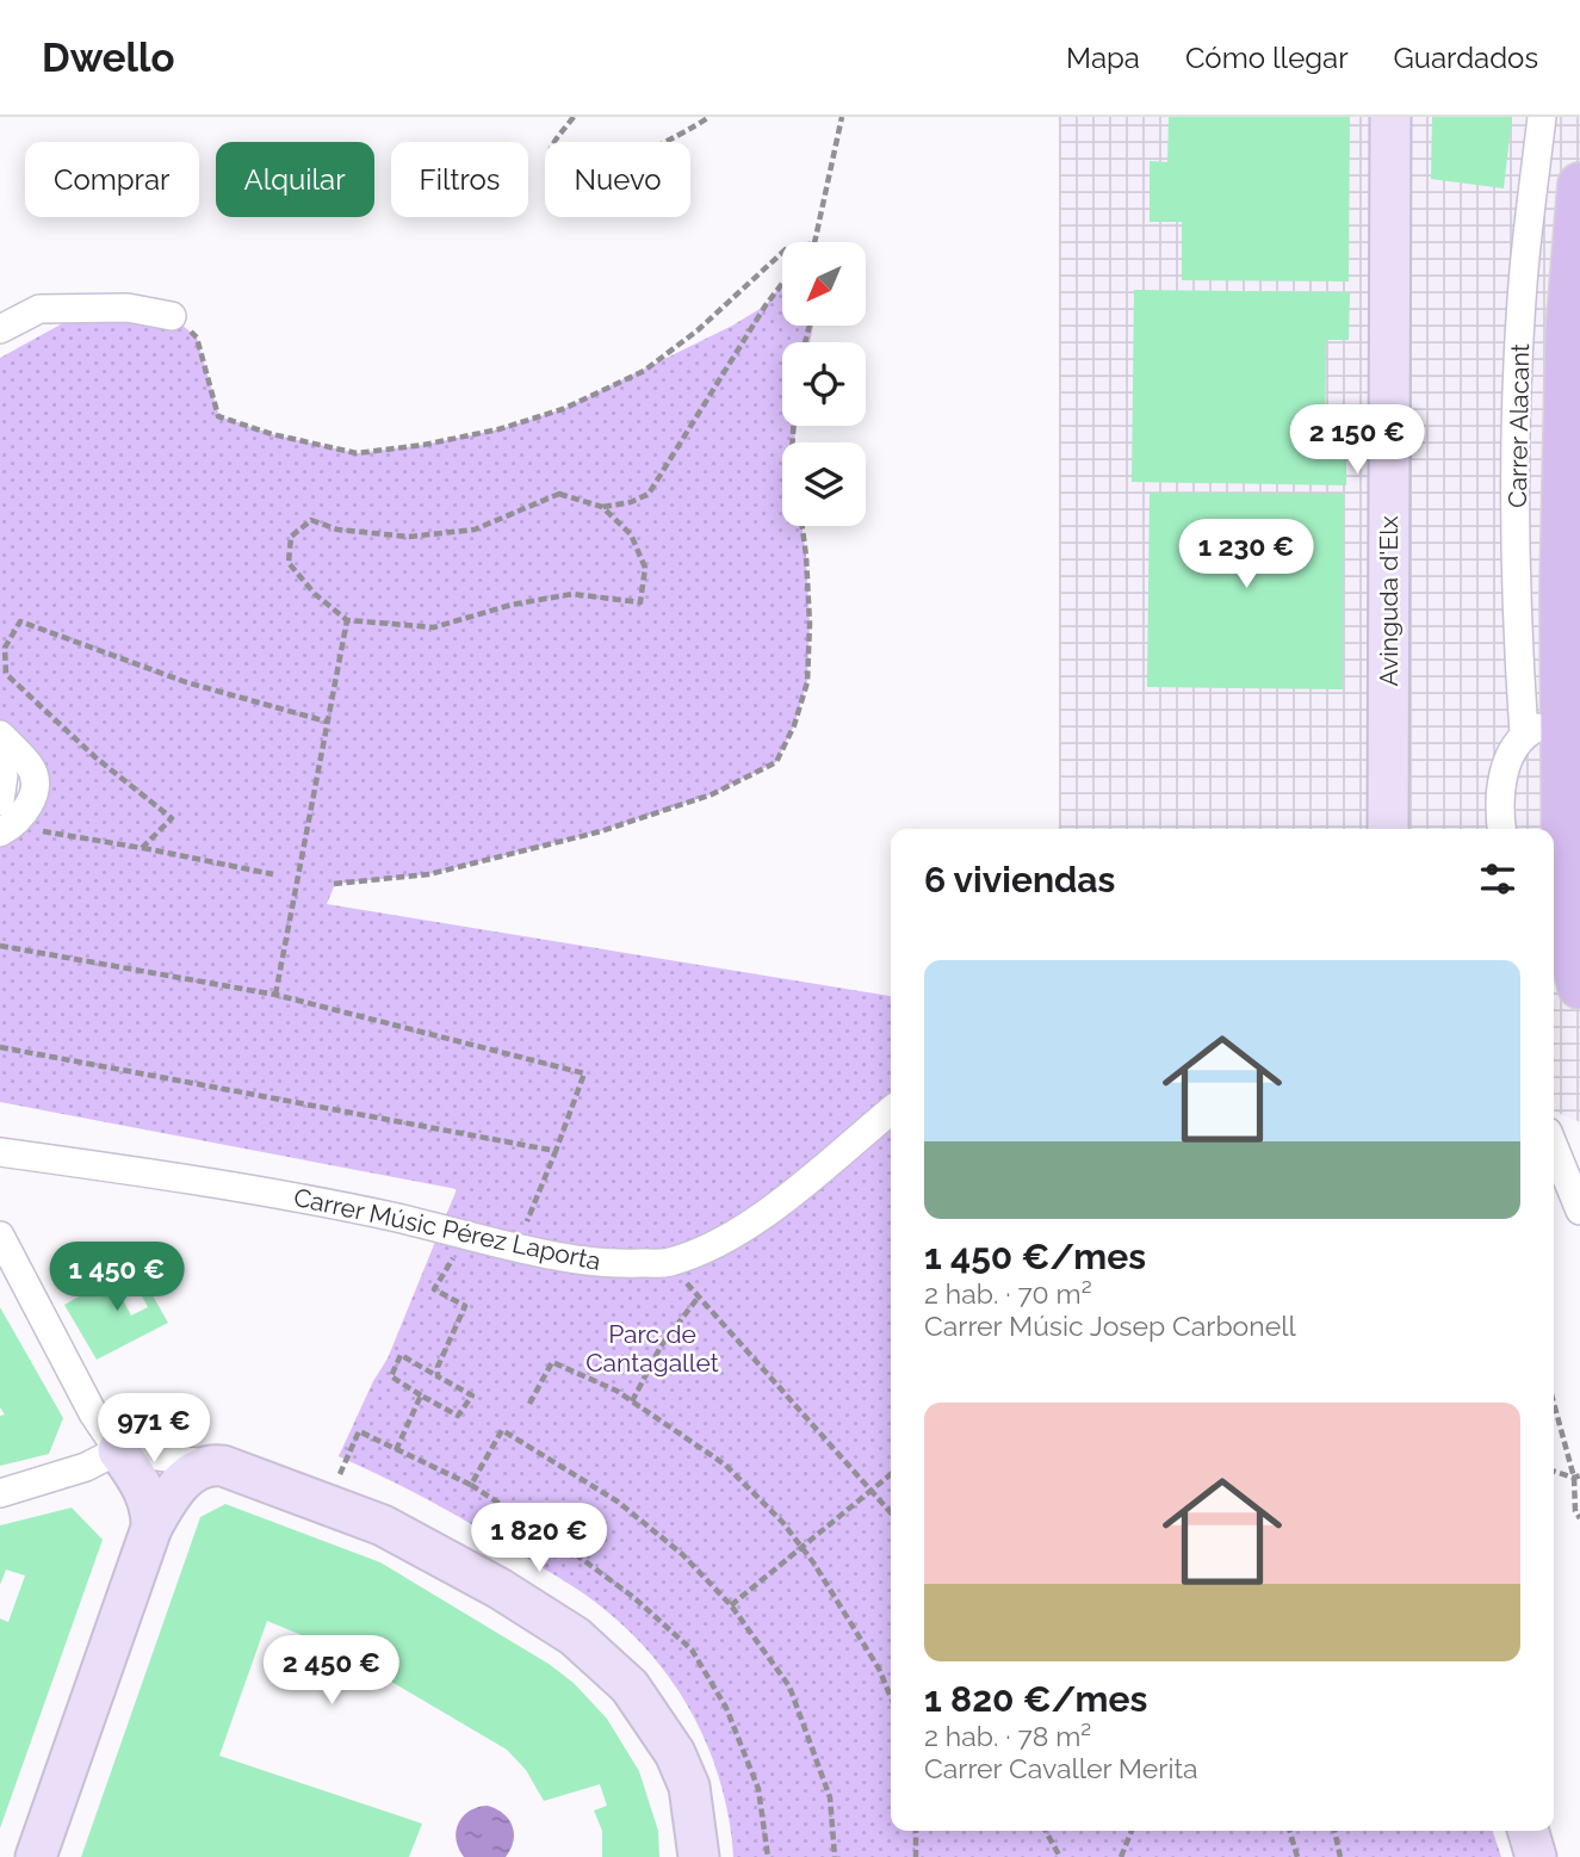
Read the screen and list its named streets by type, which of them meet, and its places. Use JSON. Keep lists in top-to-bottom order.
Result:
{
  "streets": {
    "main road": ["Carrer Alacant"],
    "street": ["Avinguda d'Elx", "Carrer Músic Pérez Laporta"]
  },
  "parks": ["Parc de Cantagallet"],
  "north": "bottom left",
  "page": {
    "header": "Dwello",
    "nav": ["Mapa", "Cómo llegar", "Guardados"],
    "chip": [
      "Comprar",
      "Alquilar",
      "Filtros",
      "Nuevo"
    ],
    "price": [
      "2 150 €",
      "1 230 €",
      "1 450 €",
      "971 €",
      "1 820 €",
      "2 450 €"
    ],
    "heading": "6 viviendas",
    "list": [
      {
        "name": "1 450 €/mes",
        "note": "2 hab. · 70 m² · Carrer Músic Josep Carbonell"
      },
      {
        "name": "1 820 €/mes",
        "note": "2 hab. · 78 m² · Carrer Cavaller Merita"
      }
    ]
  }
}
